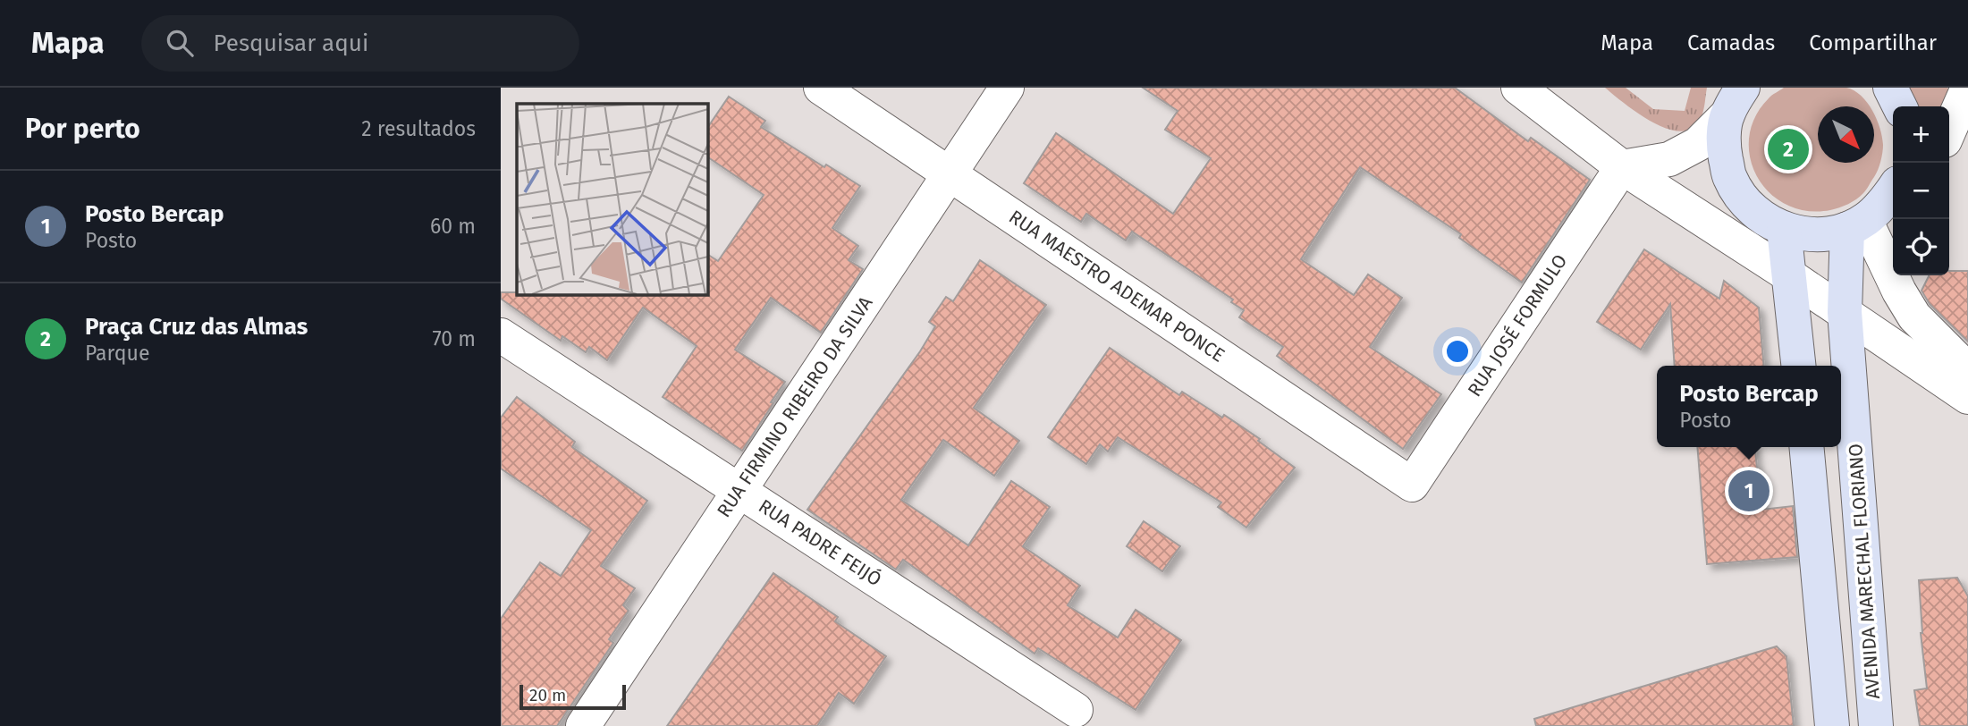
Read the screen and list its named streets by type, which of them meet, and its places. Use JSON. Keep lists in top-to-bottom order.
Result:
{
  "streets": {
    "main road": ["AVENIDA MARECHAL FLORIANO"],
    "street": [
      "RUA MAESTRO ADEMAR PONCE",
      "RUA JOSÉ FORMULO",
      "RUA FIRMINO RIBEIRO DA SILVA",
      "RUA PADRE FEIJÓ"
    ]
  },
  "crossings": [
    ["RUA MAESTRO ADEMAR PONCE", "RUA JOSÉ FORMULO"],
    ["RUA MAESTRO ADEMAR PONCE", "RUA FIRMINO RIBEIRO DA SILVA"],
    ["RUA FIRMINO RIBEIRO DA SILVA", "RUA PADRE FEIJÓ"]
  ],
  "scale_bar": "20 m",
  "north": "bottom right",
  "page": {
    "header": "Mapa",
    "search": "Pesquisar aqui",
    "nav": ["Mapa", "Camadas", "Compartilhar"],
    "heading": ["Por perto", "2 resultados"],
    "map_buttons": ["+", "−"],
    "pins": ["2", "1"],
    "list": [
      {
        "mark": "1",
        "name": "Posto Bercap",
        "note": "Posto",
        "value": "60 m"
      },
      {
        "mark": "2",
        "name": "Praça Cruz das Almas",
        "note": "Parque",
        "value": "70 m"
      }
    ],
    "popup": ["Posto Bercap", "Posto"],
    "scale": "20 m"
  }
}
